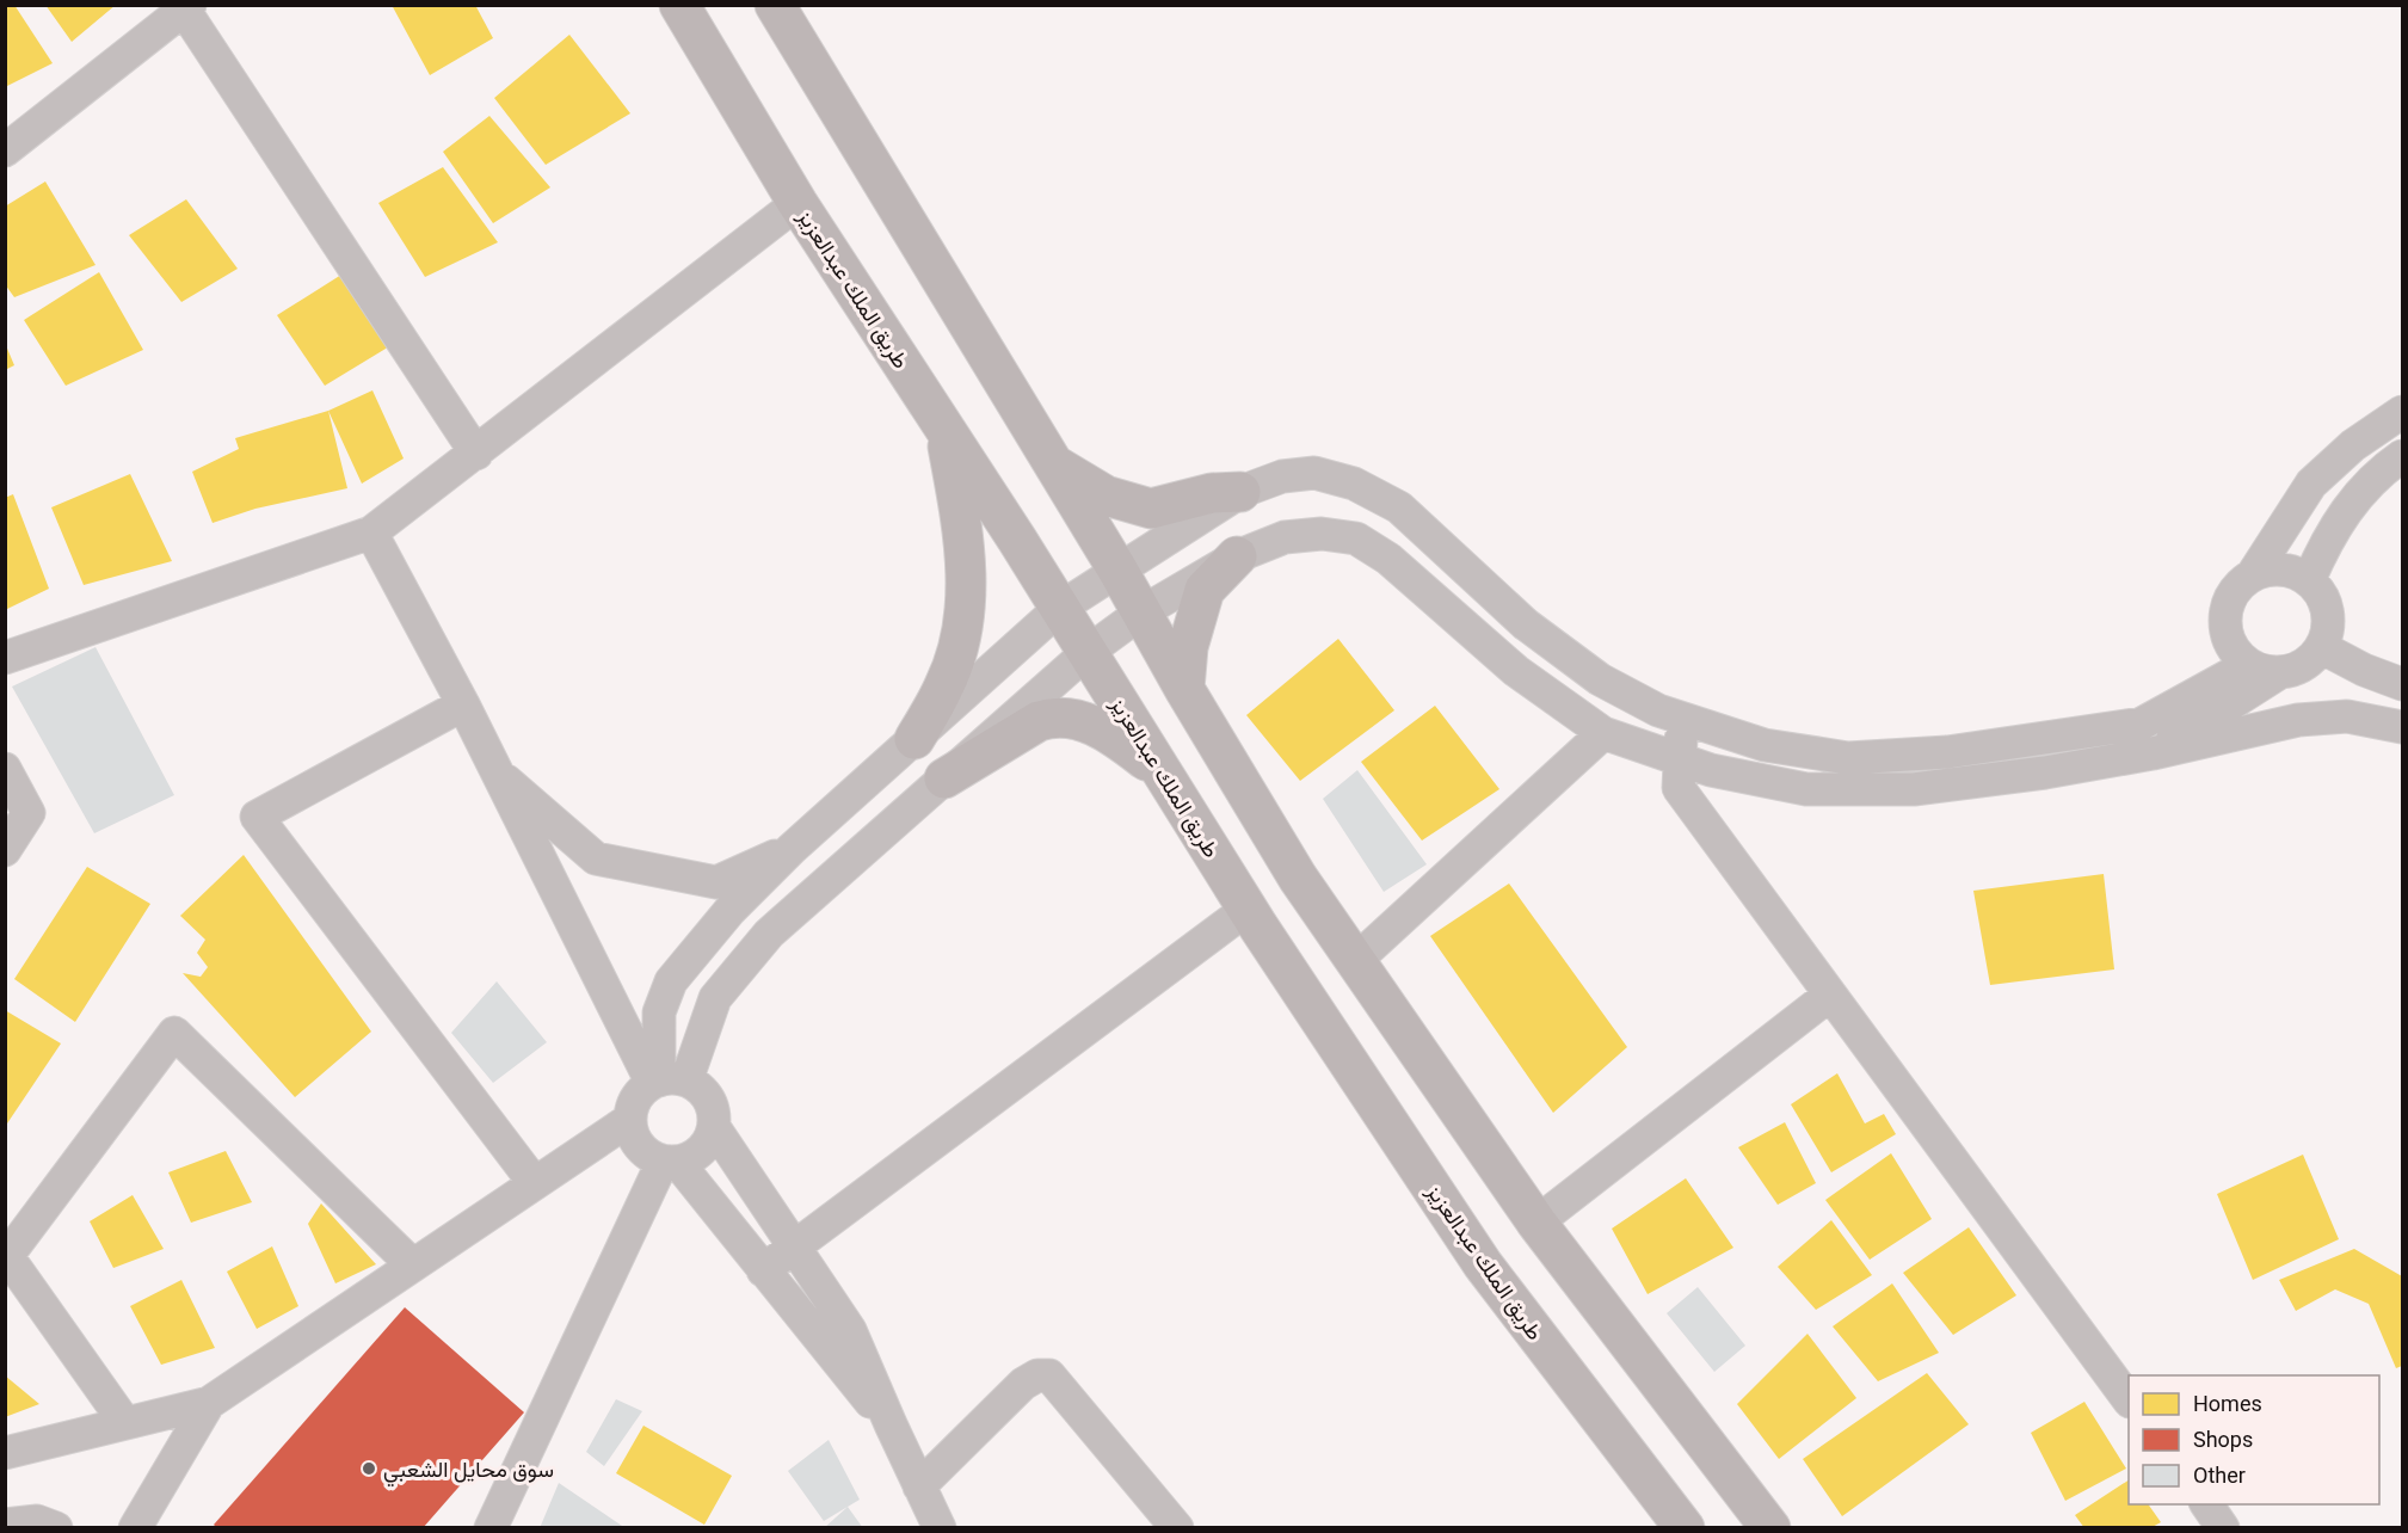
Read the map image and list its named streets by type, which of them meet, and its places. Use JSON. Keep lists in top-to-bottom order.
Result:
{
  "streets": {
    "main road": ["طريق الملك عبدالعزيز"]
  },
  "places": ["سوق محايل الشعبي"],
  "legend": ["Homes", "Shops", "Other"]
}
